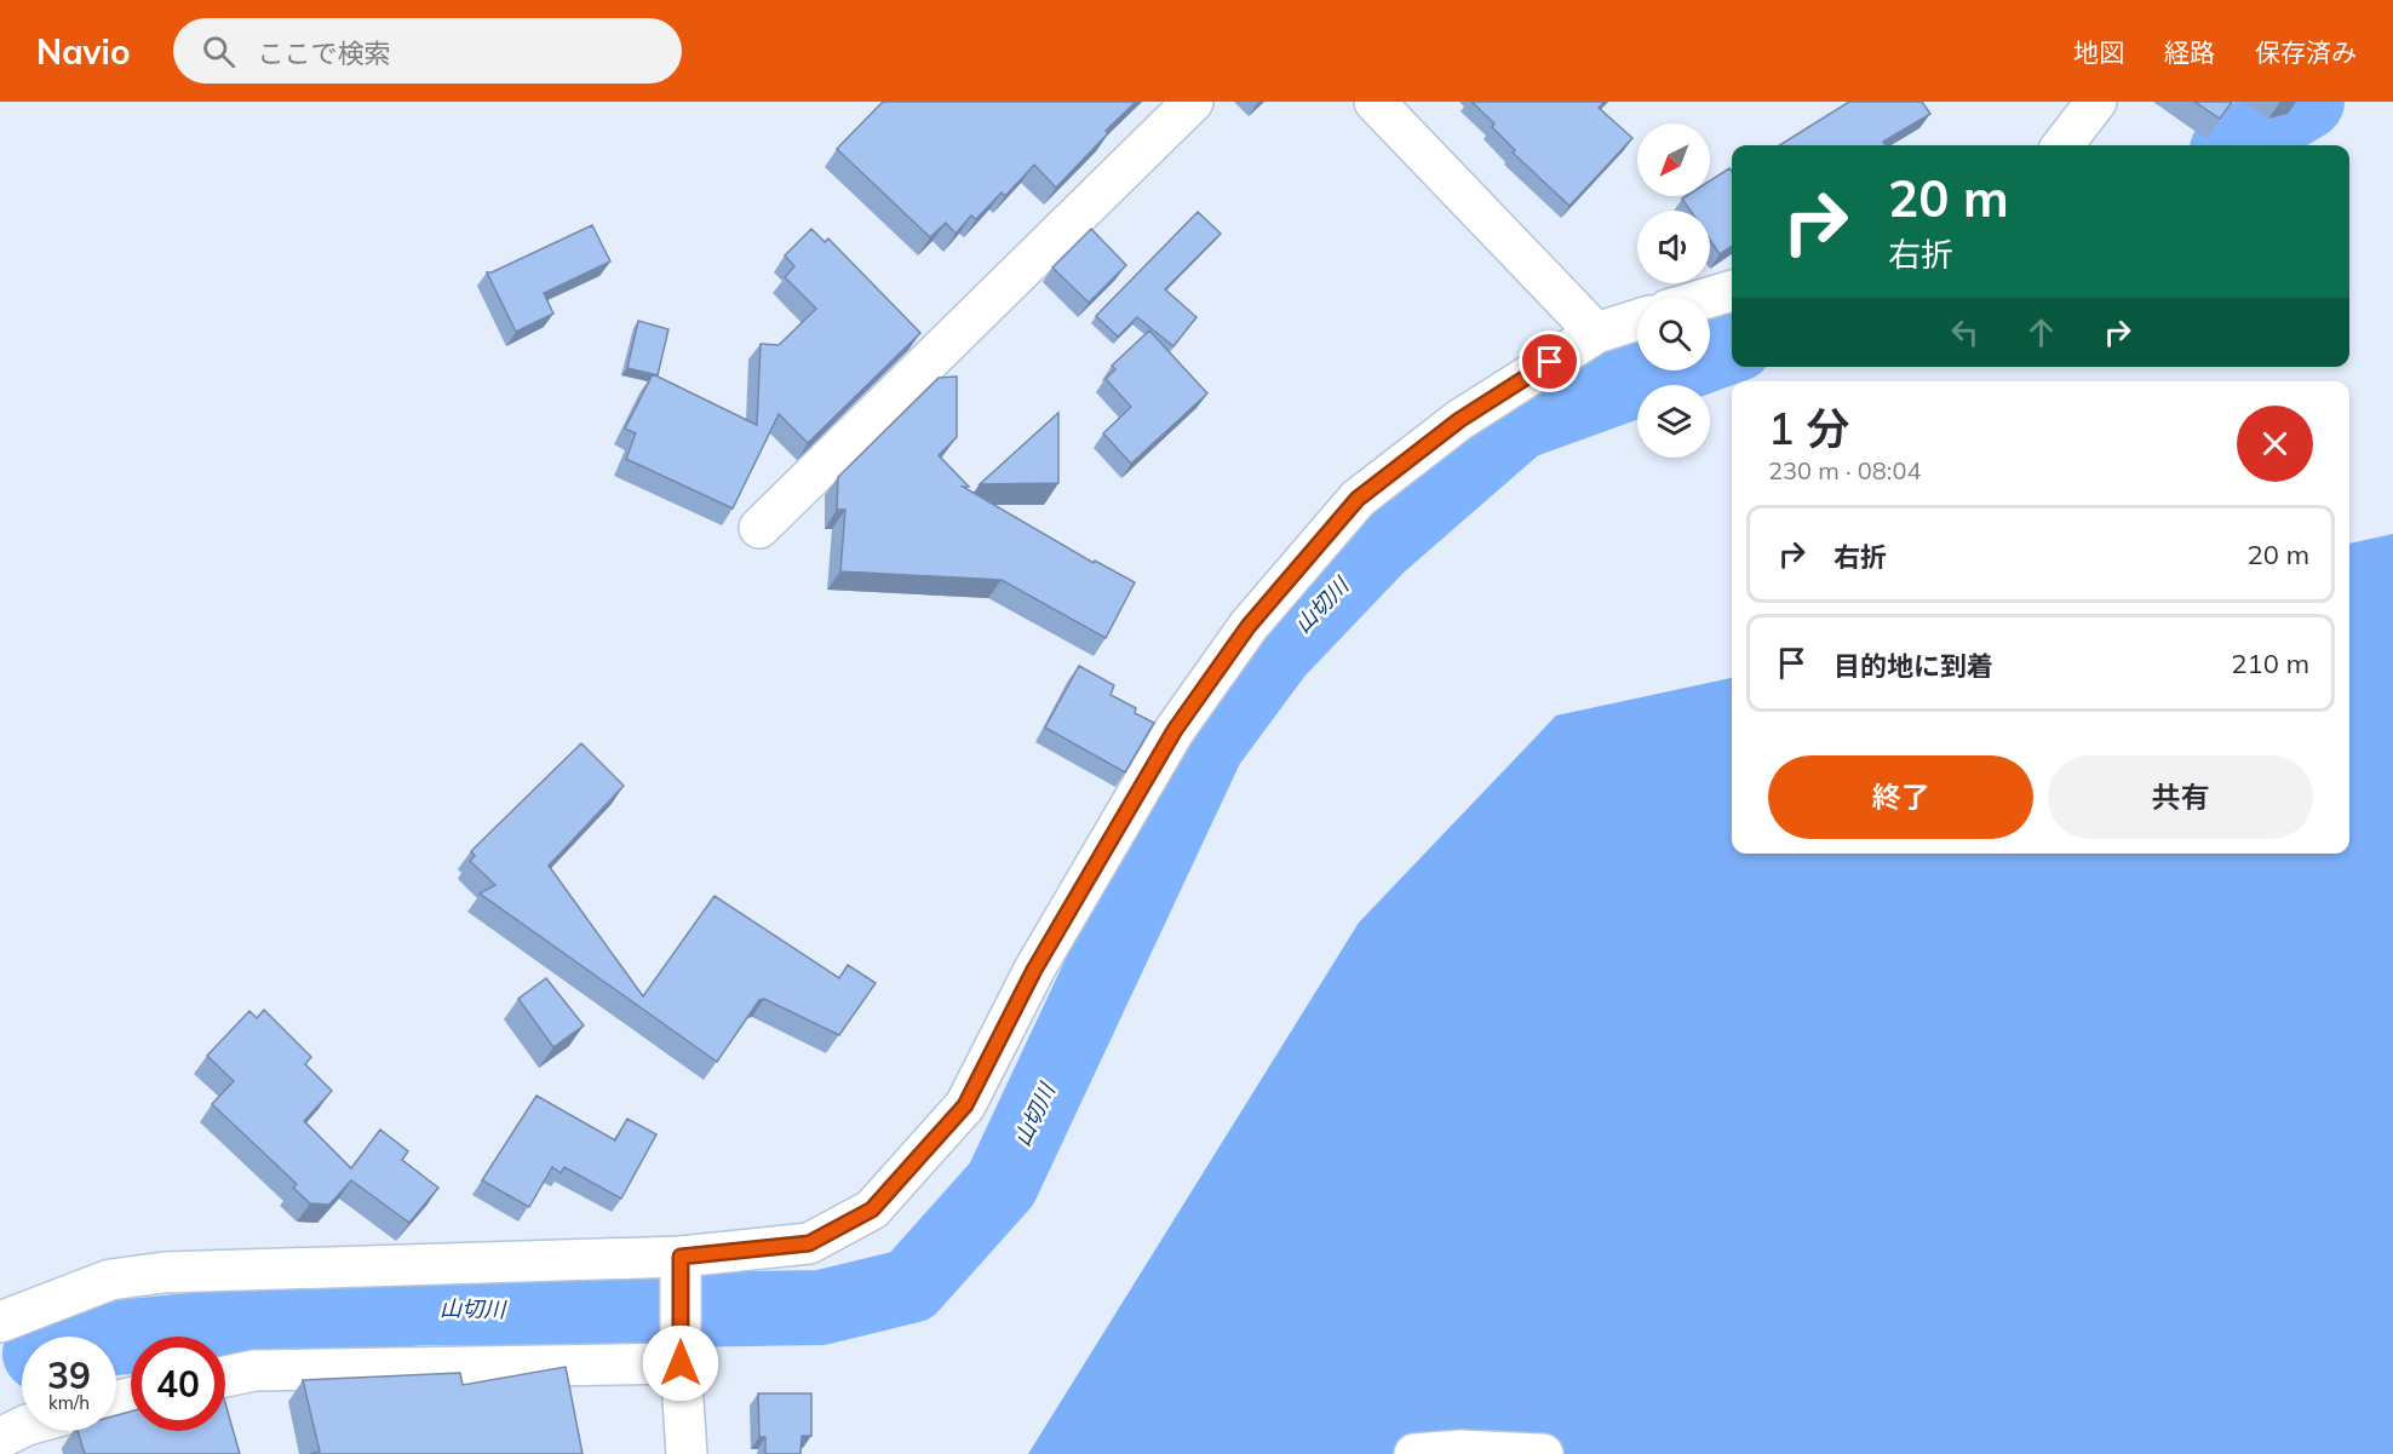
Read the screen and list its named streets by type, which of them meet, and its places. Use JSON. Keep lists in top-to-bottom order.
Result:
{
  "water": ["山切川"],
  "north": "bottom left",
  "page": {
    "header": "Navio",
    "search": "ここで検索",
    "nav": ["地図", "経路", "保存済み"],
    "turn": ["20 m", "右折"],
    "heading": ["1 分", "230 m · 08:04"],
    "list": [
      {
        "name": "右折",
        "value": "20 m"
      },
      {
        "name": "目的地に到着",
        "value": "210 m"
      }
    ],
    "buttons": ["終了", "共有"],
    "speed": "39 km/h",
    "limit": "40"
  }
}
